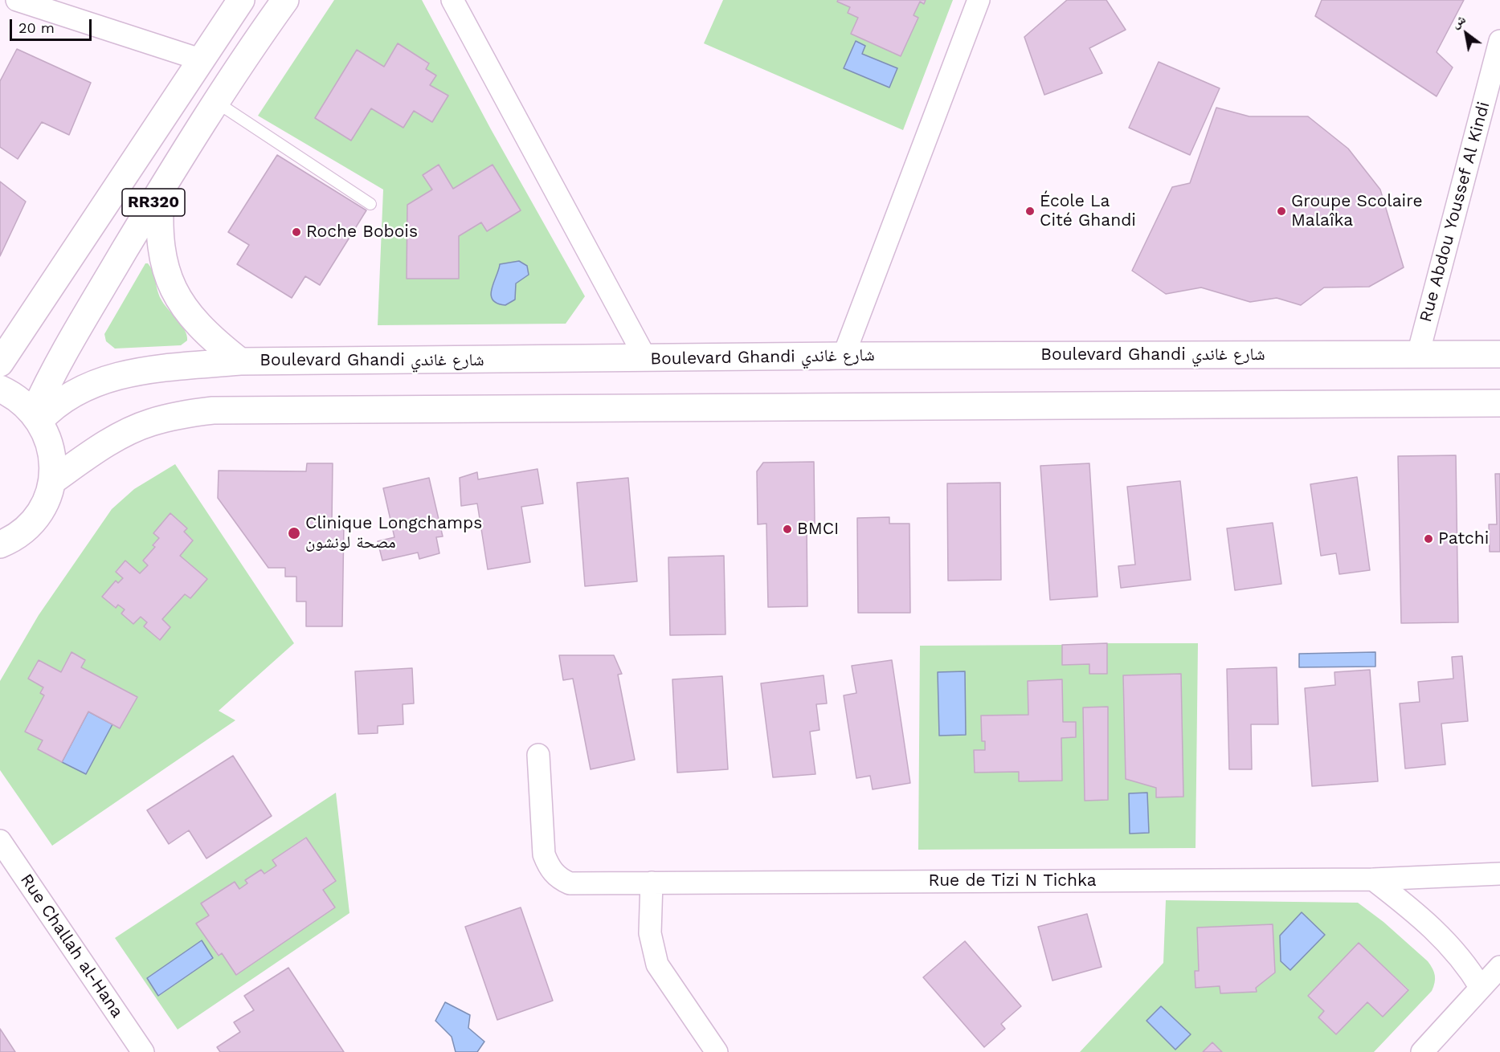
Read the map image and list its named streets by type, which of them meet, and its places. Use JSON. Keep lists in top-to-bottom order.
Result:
{
  "streets": {
    "main road": ["RR320", "Boulevard Ghandi شارع غاندي"],
    "street": ["Rue Abdou Youssef Al Kindi", "Rue de Tizi N Tichka", "Rue Challah al-Hana"]
  },
  "crossings": [
    ["RR320", "Boulevard Ghandi شارع غاندي"],
    ["Rue Abdou Youssef Al Kindi", "Boulevard Ghandi شارع غاندي"]
  ],
  "places": [
    "École La Cité Ghandi",
    "Groupe Scolaire Malaîka",
    "Roche Bobois",
    "BMCI",
    "Clinique Longchamps مصحة لونشون",
    "Patchi"
  ],
  "scale_bar": "20 m",
  "north": "top left"
}
